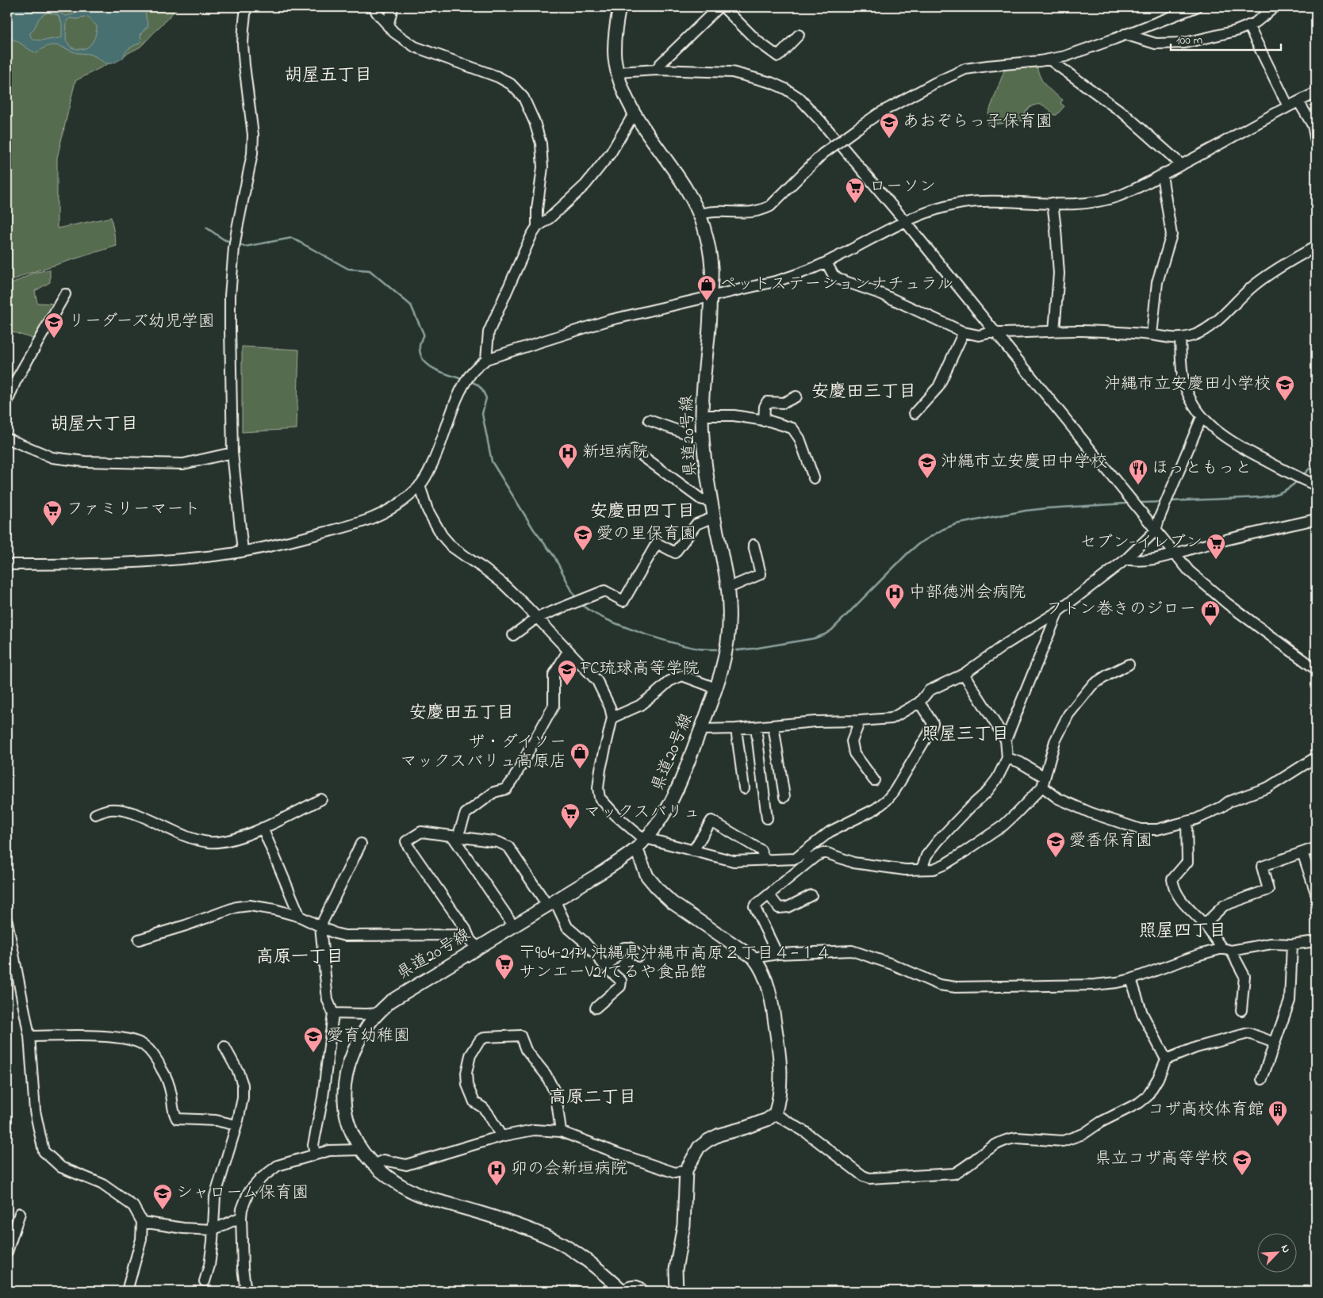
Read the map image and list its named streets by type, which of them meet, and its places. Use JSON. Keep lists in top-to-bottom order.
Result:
{
  "streets": {
    "main road": ["県道20号線"]
  },
  "districts": [
    "胡屋五丁目",
    "安慶田三丁目",
    "胡屋六丁目",
    "安慶田四丁目",
    "安慶田五丁目",
    "照屋三丁目",
    "照屋四丁目",
    "高原一丁目",
    "高原二丁目"
  ],
  "places": {
    "school or university": [
      "あおぞらっ子保育園",
      "リーダーズ幼児学園",
      "沖縄市立安慶田小学校",
      "沖縄市立安慶田中学校",
      "愛の里保育園",
      "FC琉球高等学院",
      "愛香保育園",
      "愛育幼稚園",
      "県立コザ高等学校",
      "シャローム保育園"
    ],
    "supermarket": [
      "ローソン",
      "ファミリーマート",
      "セブン-イレブン",
      "マックスバリュ",
      "〒904-2171 沖縄県沖縄市高原２丁目４−１４ サンエーV21てるや食品館"
    ],
    "shop": ["ペットステーションナチュラル", "フトン巻きのジロー", "ザ・ダイソー マックスバリュ高原店"],
    "hospital": ["新垣病院", "中部徳洲会病院", "卯の会新垣病院"],
    "restaurant": ["ほっともっと"],
    "building": ["コザ高校体育館"]
  },
  "scale_bar": "100 m",
  "north": "top right"
}
